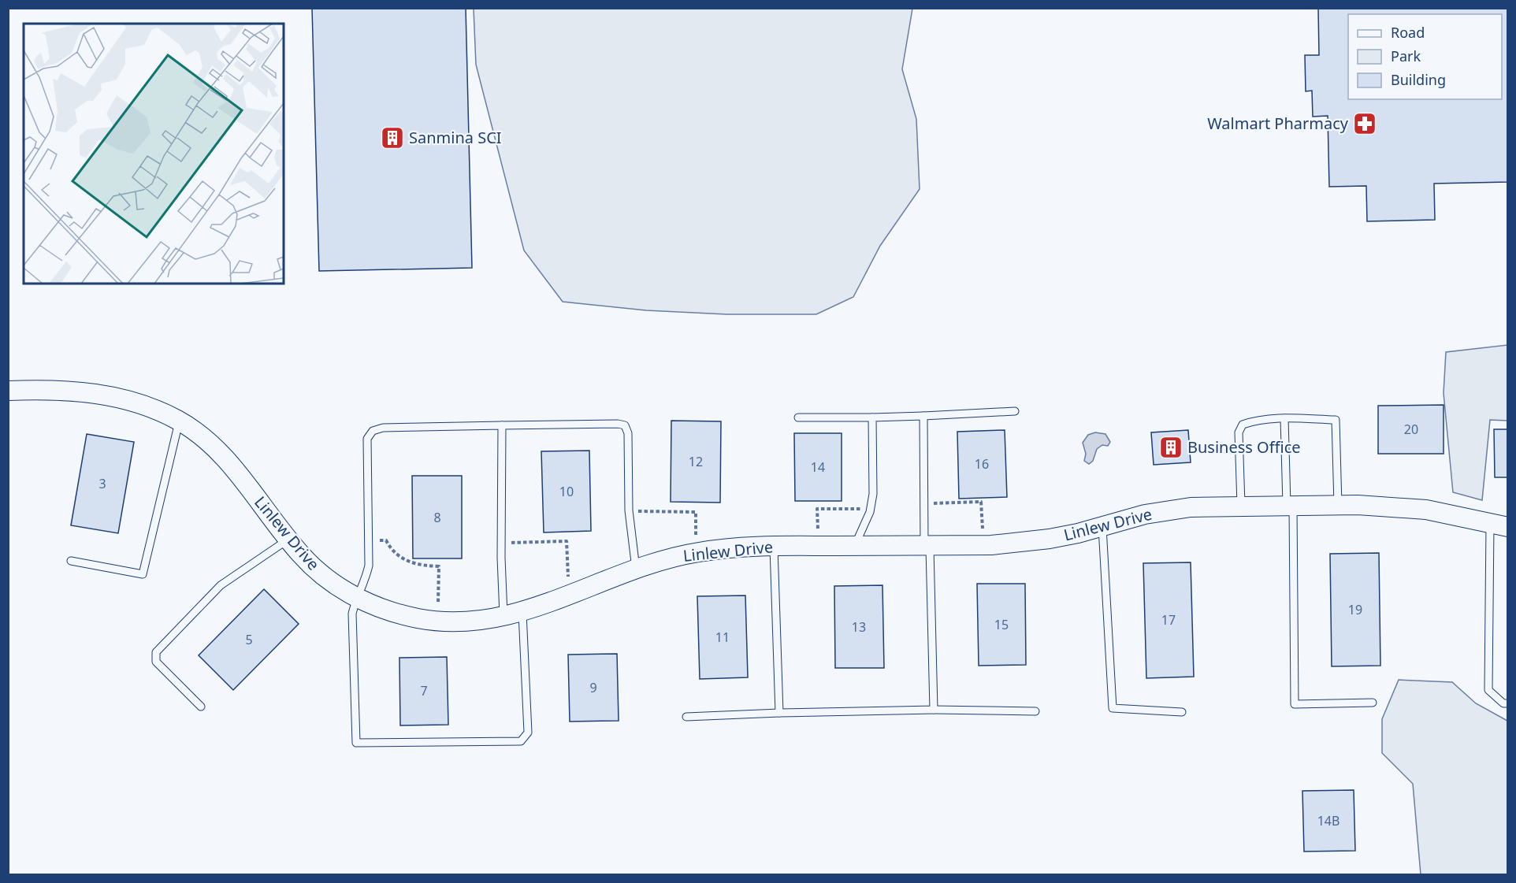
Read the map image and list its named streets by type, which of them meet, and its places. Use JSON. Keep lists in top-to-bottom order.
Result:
{
  "streets": {
    "street": ["Linlew Drive"]
  },
  "places": {
    "pharmacy": ["Walmart Pharmacy"],
    "building": ["Sanmina SCI", "Business Office"]
  },
  "house_numbers": [
    "20",
    "12",
    "16",
    "14",
    "3",
    "10",
    "8",
    "19",
    "17",
    "15",
    "13",
    "11",
    "5",
    "9",
    "7",
    "14B"
  ],
  "legend": ["Road", "Park", "Building"]
}
